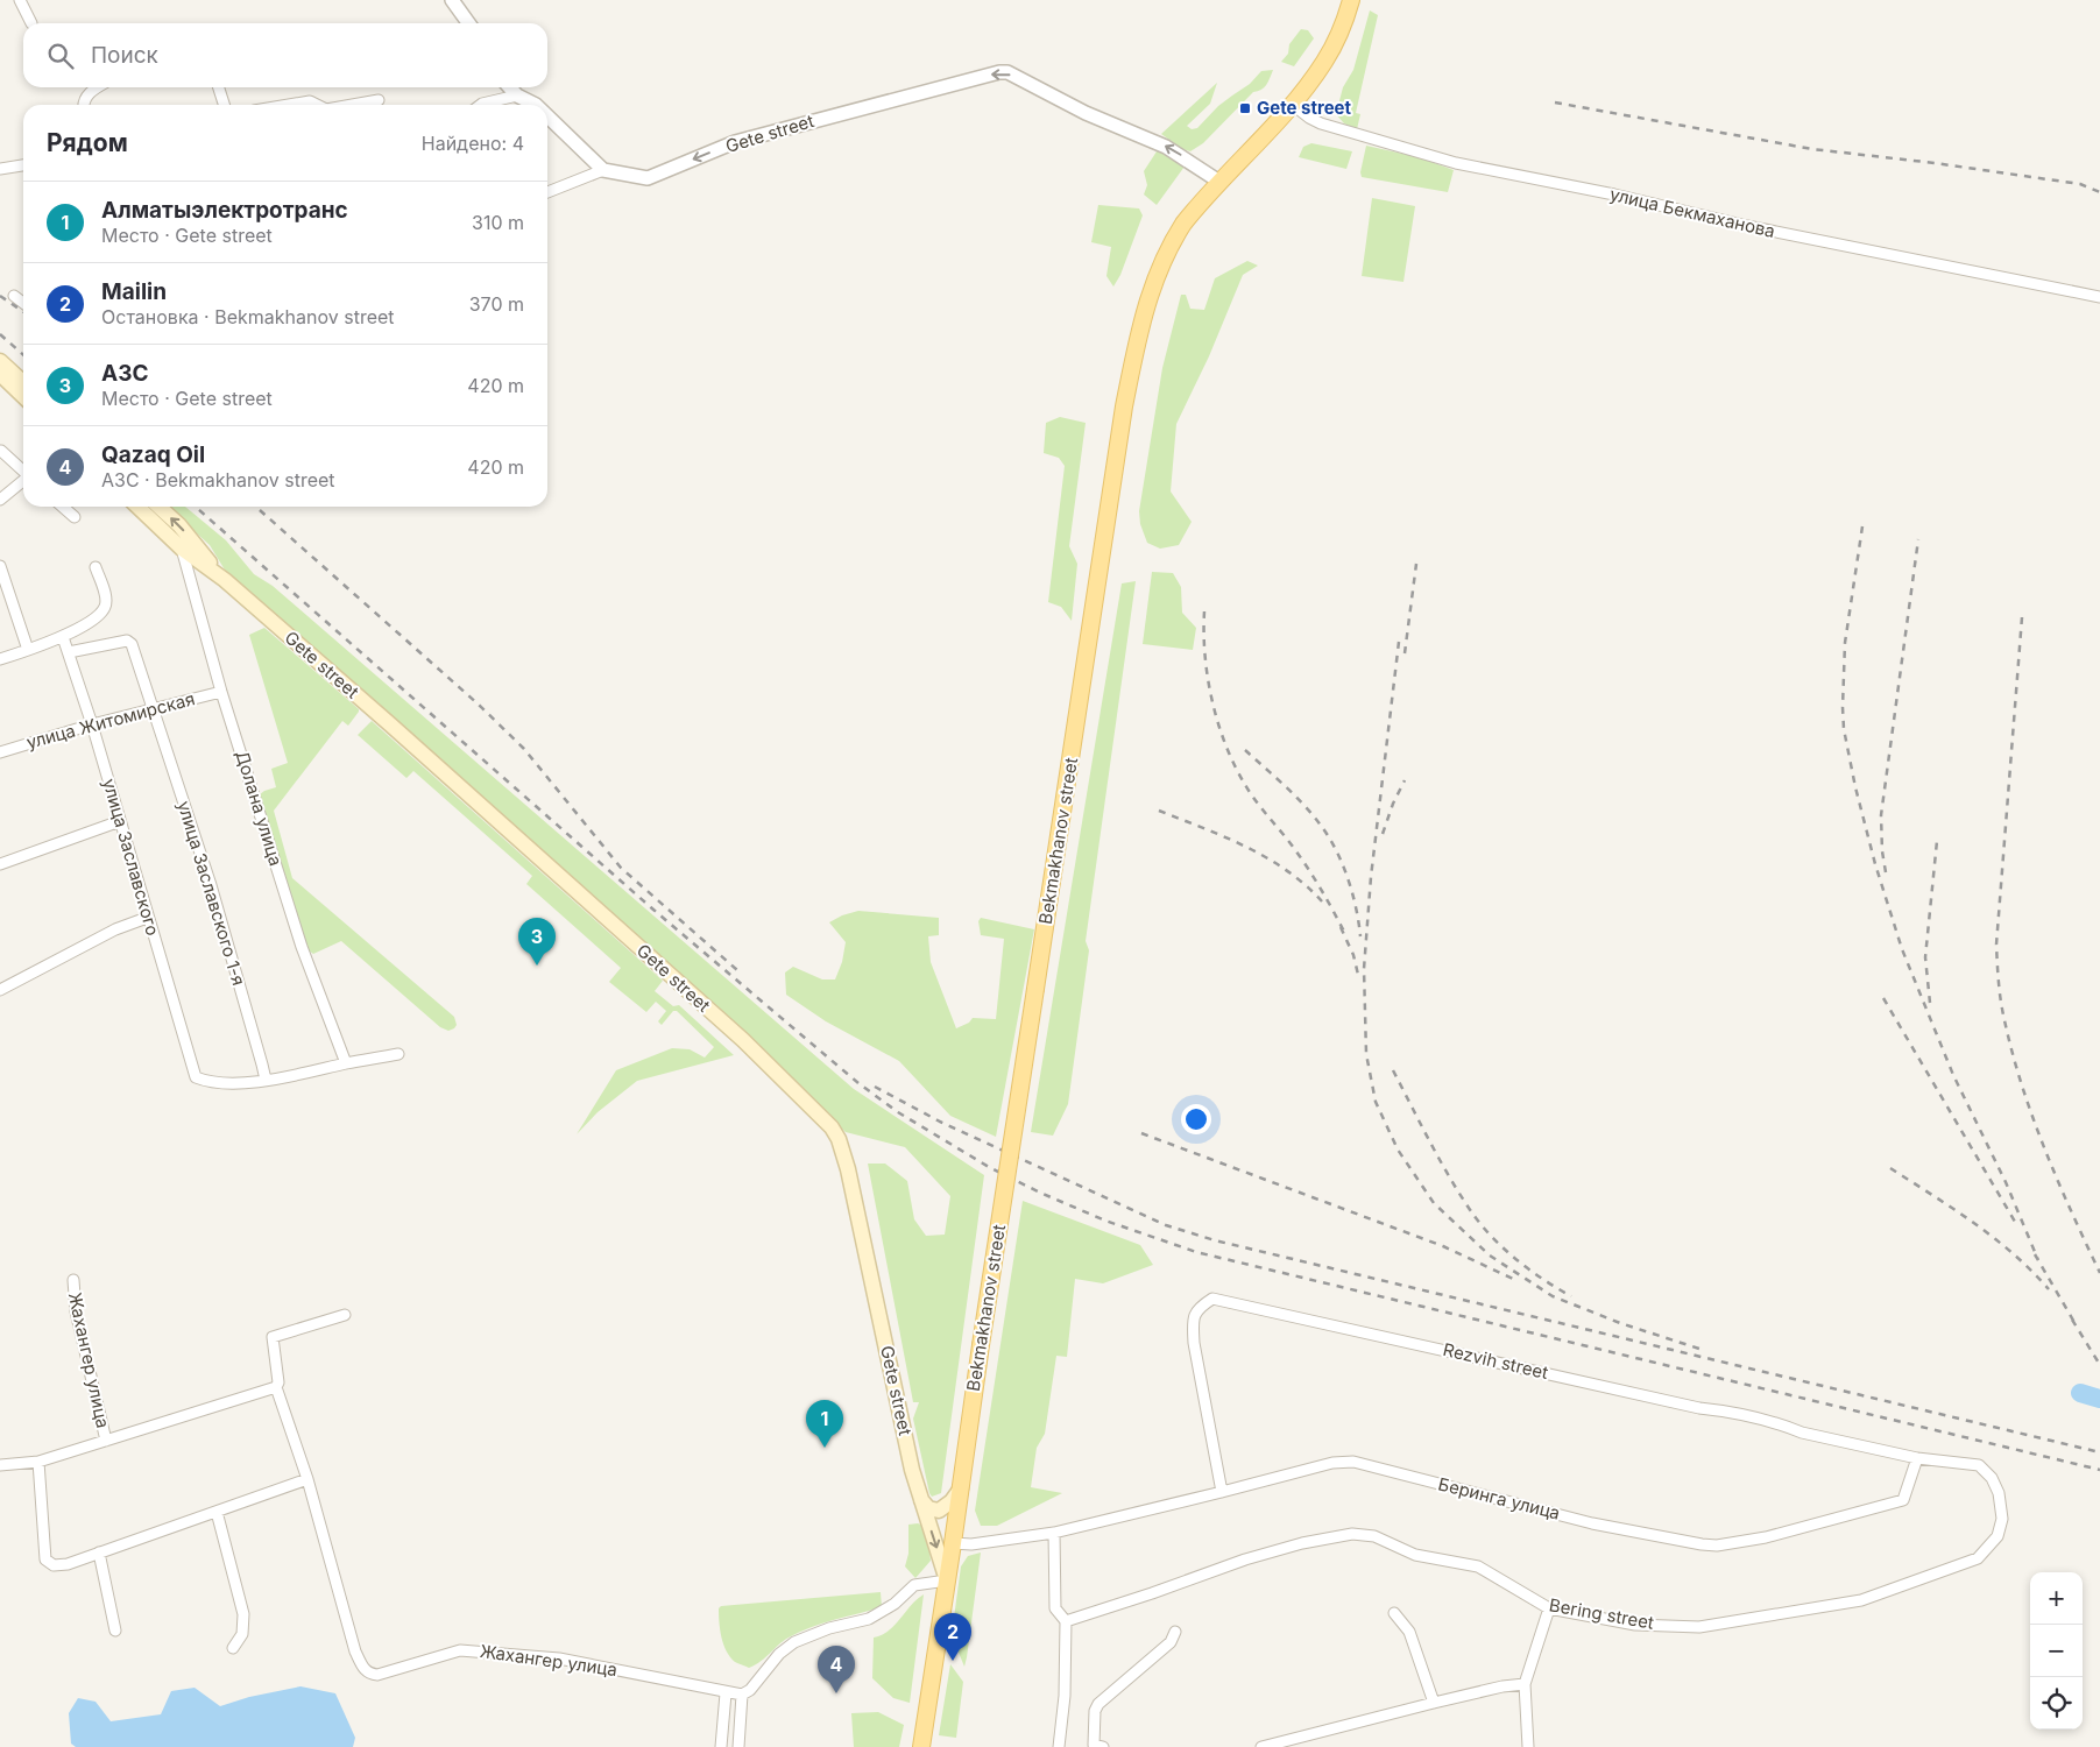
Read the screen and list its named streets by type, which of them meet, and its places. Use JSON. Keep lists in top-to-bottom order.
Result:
{
  "streets": {
    "main road": ["Gete street", "Bekmakhanov street"],
    "street": [
      "улица Бекмаханова",
      "улица Житомирская",
      "Долана улица",
      "улица Заславского",
      "улица Заславского 1-я",
      "Жахангер улица",
      "Rezvih street",
      "Беринга улица",
      "Bering street"
    ]
  },
  "crossings": [
    ["Gete street", "Bekmakhanov street"],
    ["улица Бекмаханова", "Bekmakhanov street"],
    ["улица Житомирская", "Долана улица"],
    ["улица Житомирская", "улица Заславского"],
    ["улица Житомирская", "улица Заславского 1-я"],
    ["Bekmakhanov street", "Беринга улица"],
    ["улица Заславского", "улица Заславского 1-я"],
    ["Rezvih street", "Беринга улица"],
    ["Rezvih street", "Bering street"]
  ],
  "places": {
    "transit": ["Gete street"]
  },
  "page": {
    "search": "Поиск",
    "heading": ["Рядом", "Найдено: 4"],
    "list": [
      {
        "mark": "1",
        "name": "Алматыэлектротранс",
        "note": "Место · Gete street",
        "value": "310 m"
      },
      {
        "mark": "2",
        "name": "Mailin",
        "note": "Остановка · Bekmakhanov street",
        "value": "370 m"
      },
      {
        "mark": "3",
        "name": "АЗС",
        "note": "Место · Gete street",
        "value": "420 m"
      },
      {
        "mark": "4",
        "name": "Qazaq Oil",
        "note": "АЗС · Bekmakhanov street",
        "value": "420 m"
      }
    ],
    "pins": [
      "3",
      "1",
      "2",
      "4"
    ],
    "map_buttons": ["+", "−"]
  }
}
